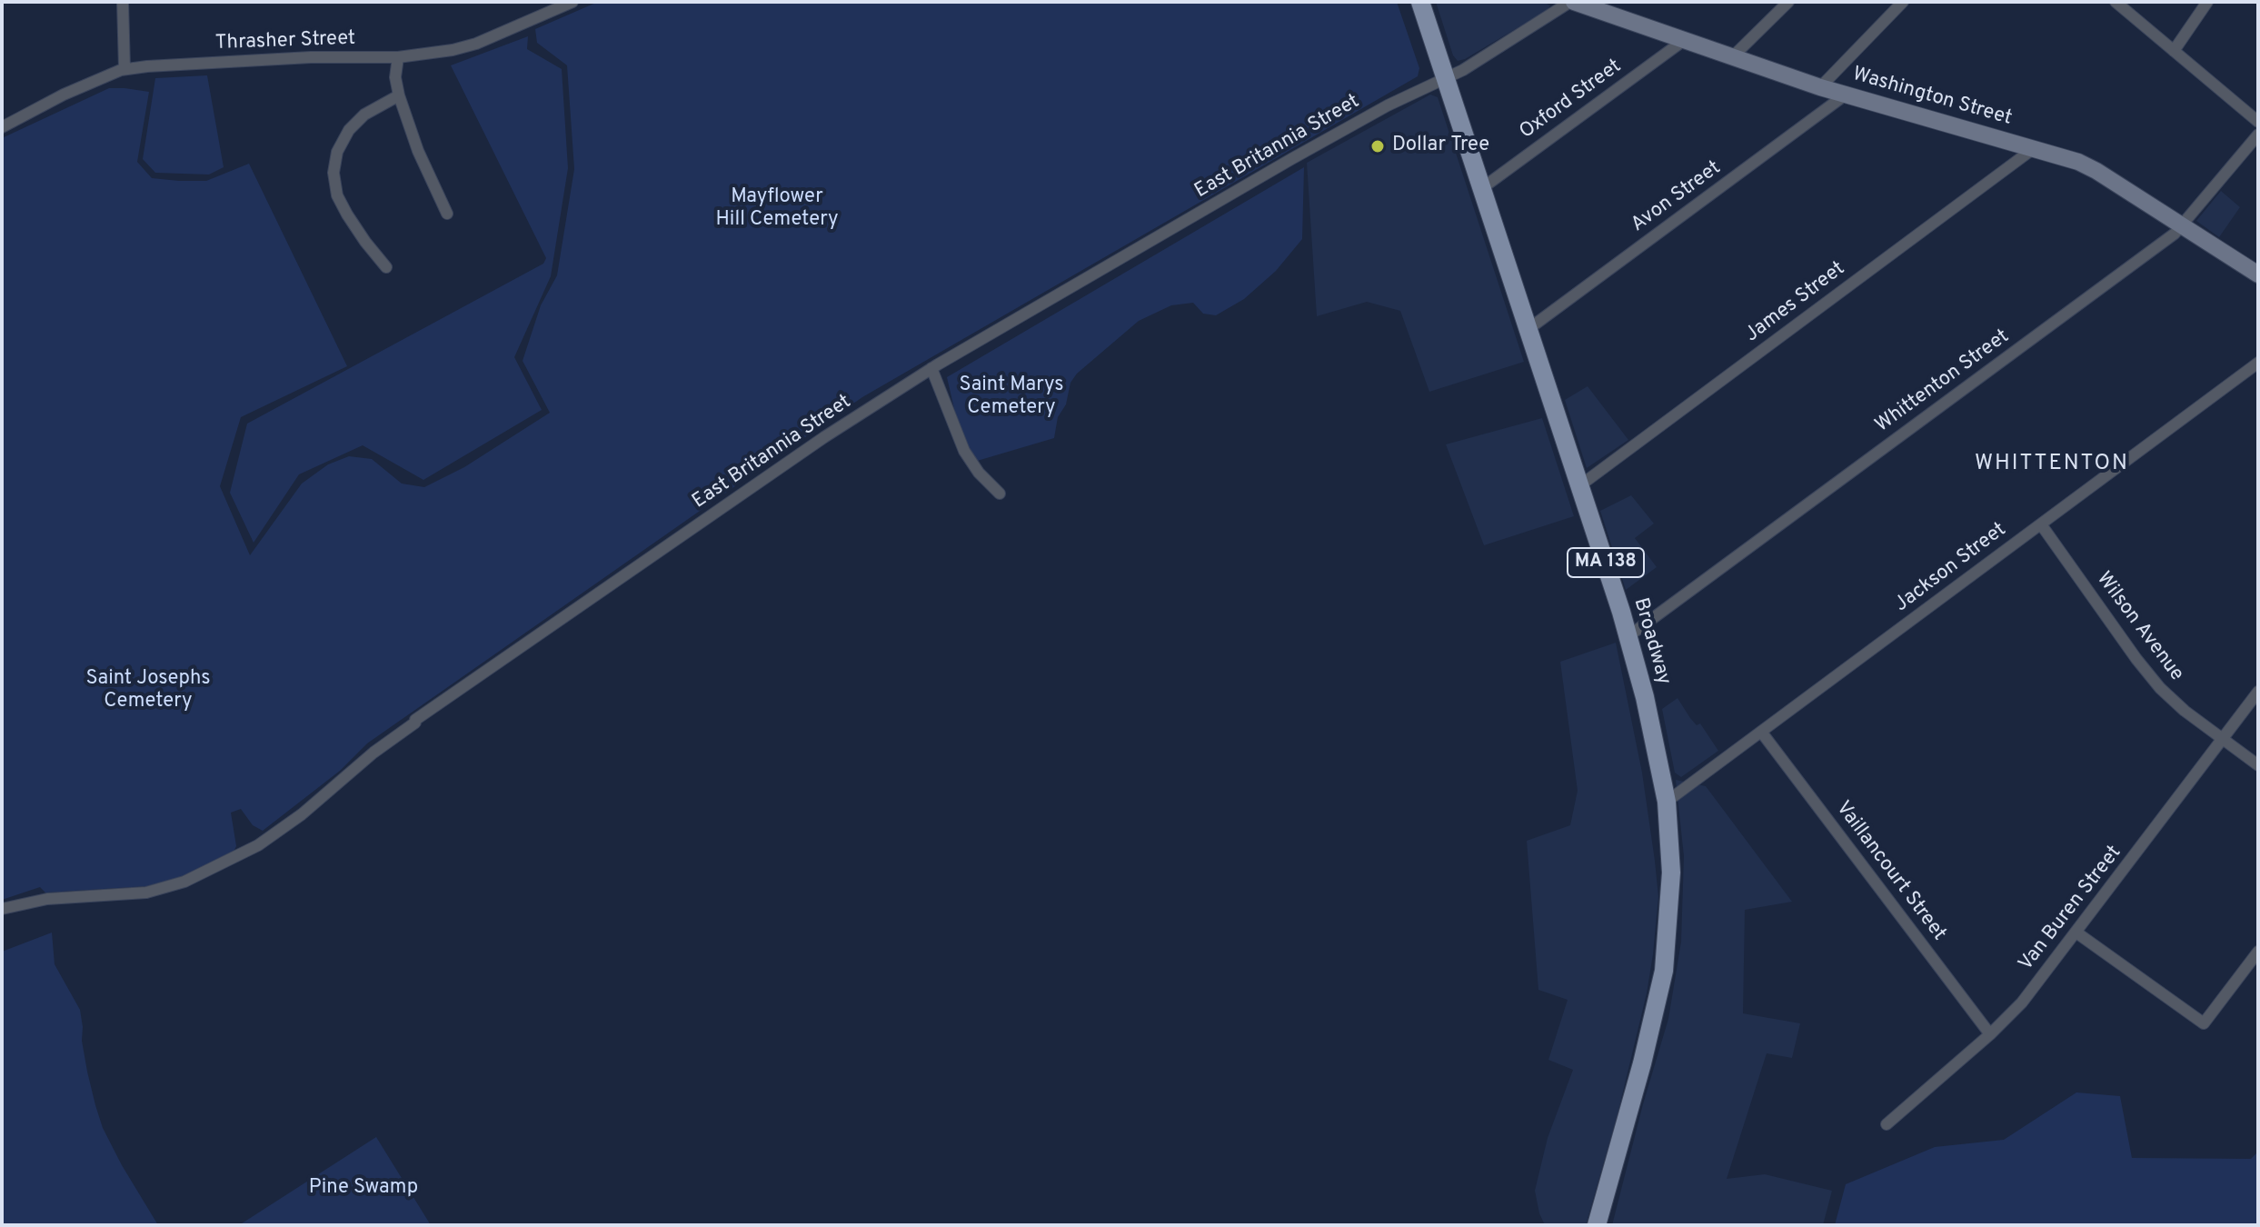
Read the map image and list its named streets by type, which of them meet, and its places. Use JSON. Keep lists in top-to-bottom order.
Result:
{
  "streets": {
    "main road": ["MA 138", "Broadway"],
    "street": [
      "Thrasher Street",
      "Washington Street",
      "Oxford Street",
      "East Britannia Street",
      "Avon Street",
      "James Street",
      "Whittenton Street",
      "Jackson Street",
      "Wilson Avenue",
      "Vaillancourt Street",
      "Van Buren Street"
    ]
  },
  "crossings": [
    ["Washington Street", "Oxford Street"],
    ["Washington Street", "East Britannia Street"],
    ["Washington Street", "Avon Street"],
    ["Washington Street", "James Street"],
    ["Washington Street", "Whittenton Street"],
    ["Oxford Street", "Broadway"],
    ["East Britannia Street", "Broadway"],
    ["Avon Street", "Broadway"],
    ["James Street", "Broadway"],
    ["Whittenton Street", "Broadway"],
    ["Jackson Street", "Wilson Avenue"],
    ["Jackson Street", "Broadway"],
    ["Jackson Street", "Vaillancourt Street"],
    ["Wilson Avenue", "Van Buren Street"],
    ["Vaillancourt Street", "Van Buren Street"]
  ],
  "districts": ["WHITTENTON"],
  "parks": [
    "Mayflower Hill Cemetery",
    "Saint Marys Cemetery",
    "Saint Josephs Cemetery",
    "Pine Swamp"
  ],
  "places": ["Dollar Tree"]
}
